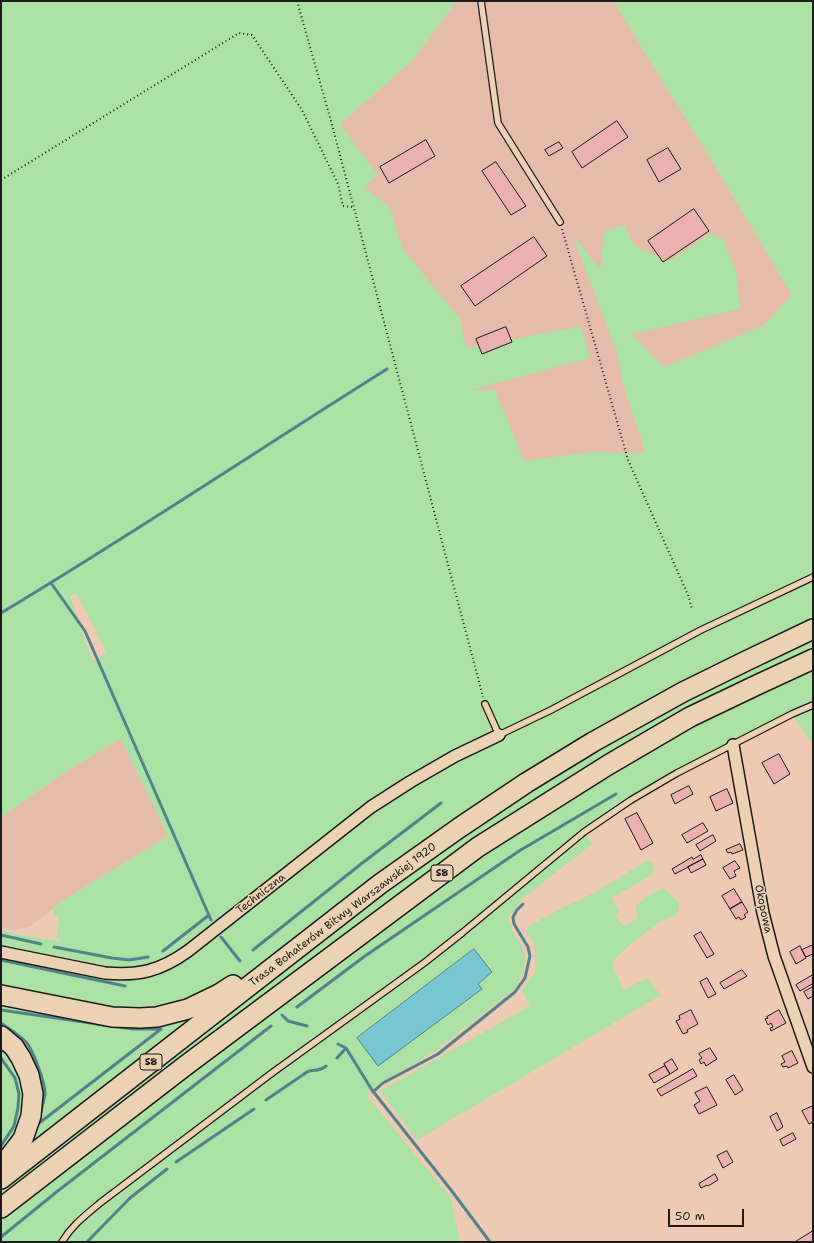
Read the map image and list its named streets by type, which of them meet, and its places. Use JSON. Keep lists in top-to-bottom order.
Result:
{
  "streets": {
    "highway": ["S8", "Trasa Bohaterów Bitwy Warszawskiej 1920"],
    "street": ["Techniczna", "Okopowa"]
  },
  "scale_bar": "50 m"
}
